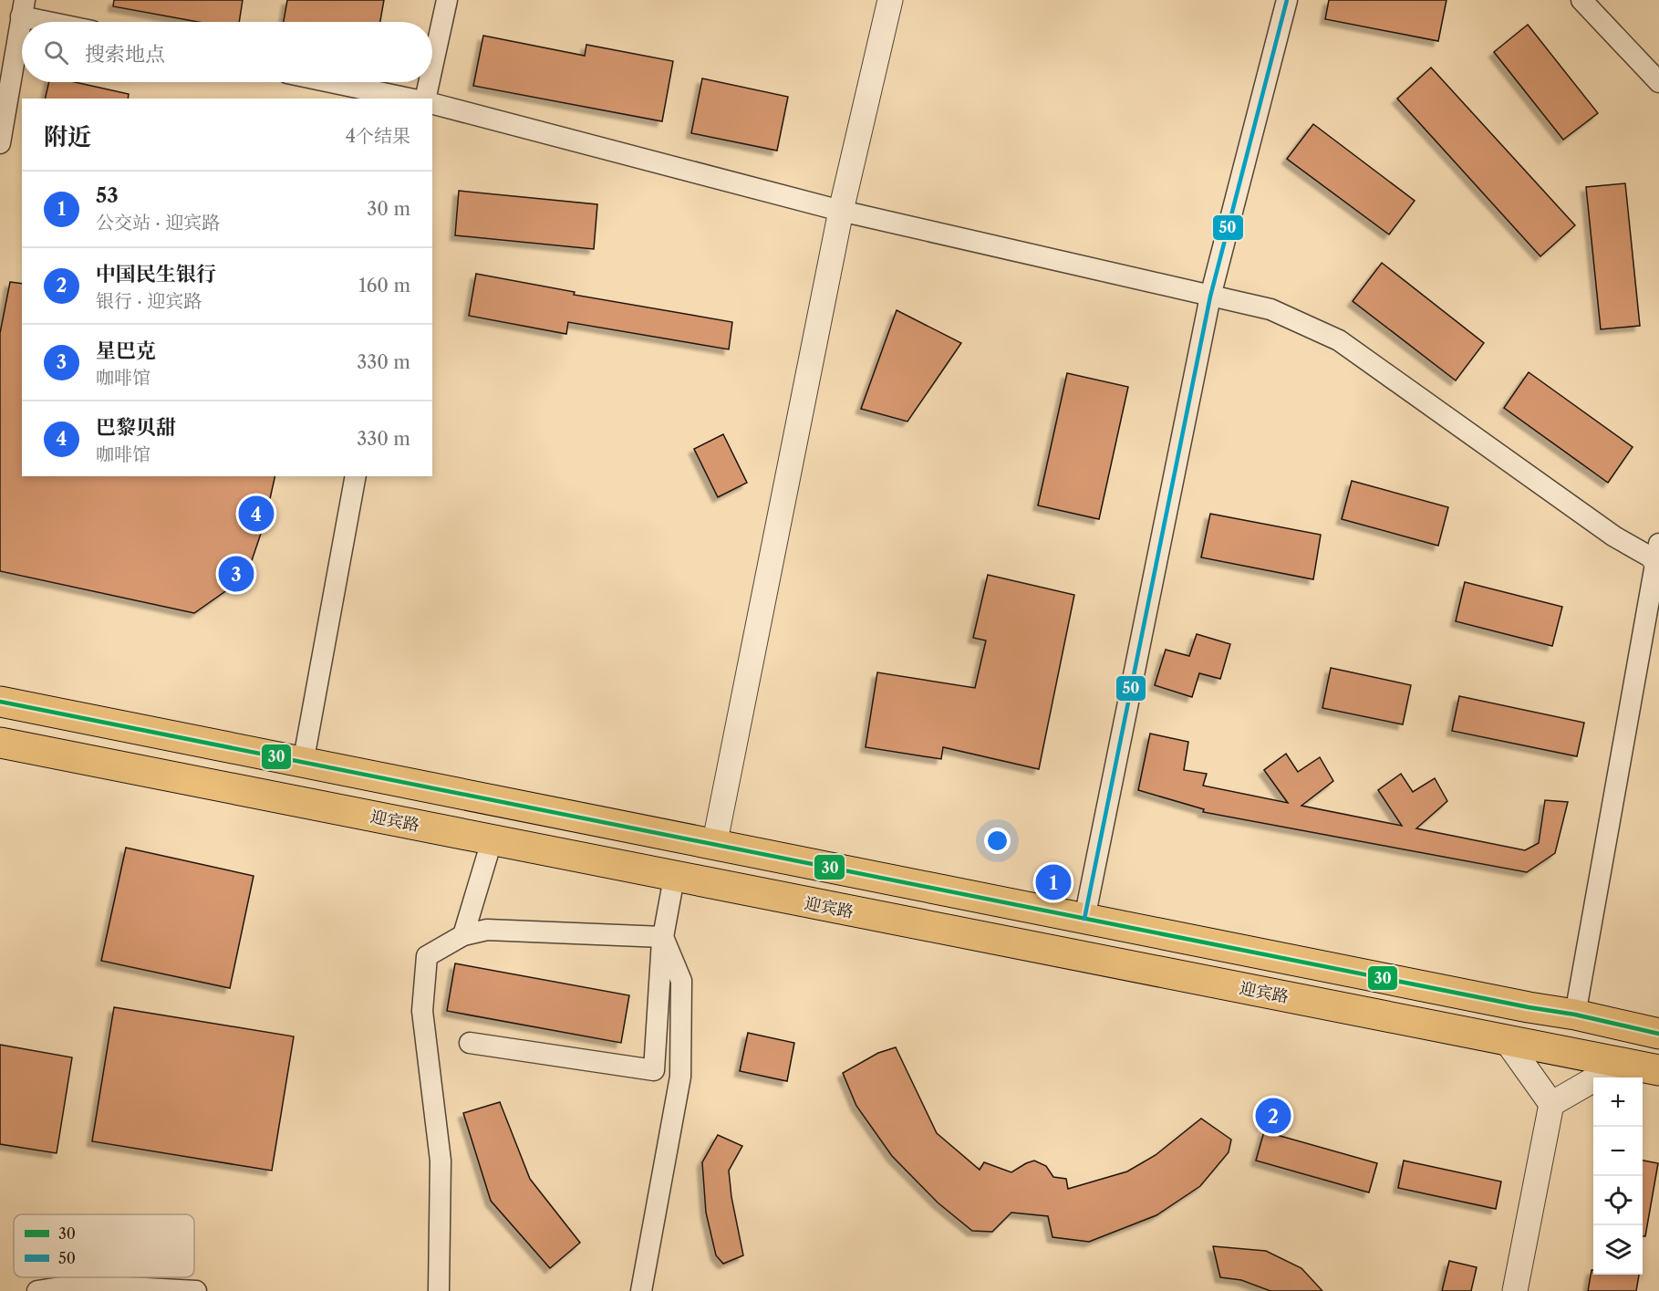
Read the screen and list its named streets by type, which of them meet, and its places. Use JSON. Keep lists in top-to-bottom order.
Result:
{
  "streets": {
    "highway": ["迎宾路"]
  },
  "lines": ["transit line 50", "transit line 30"],
  "legend": ["30", "50"],
  "page": {
    "search": "搜索地点",
    "heading": ["附近", "4个结果"],
    "list": [
      {
        "mark": "1",
        "name": "53",
        "note": "公交站 · 迎宾路",
        "value": "30 m"
      },
      {
        "mark": "2",
        "name": "中国民生银行",
        "note": "银行 · 迎宾路",
        "value": "160 m"
      },
      {
        "mark": "3",
        "name": "星巴克",
        "note": "咖啡馆",
        "value": "330 m"
      },
      {
        "mark": "4",
        "name": "巴黎贝甜",
        "note": "咖啡馆",
        "value": "330 m"
      }
    ],
    "pins": [
      "4",
      "3",
      "1",
      "2"
    ],
    "map_buttons": ["+", "−"]
  }
}
